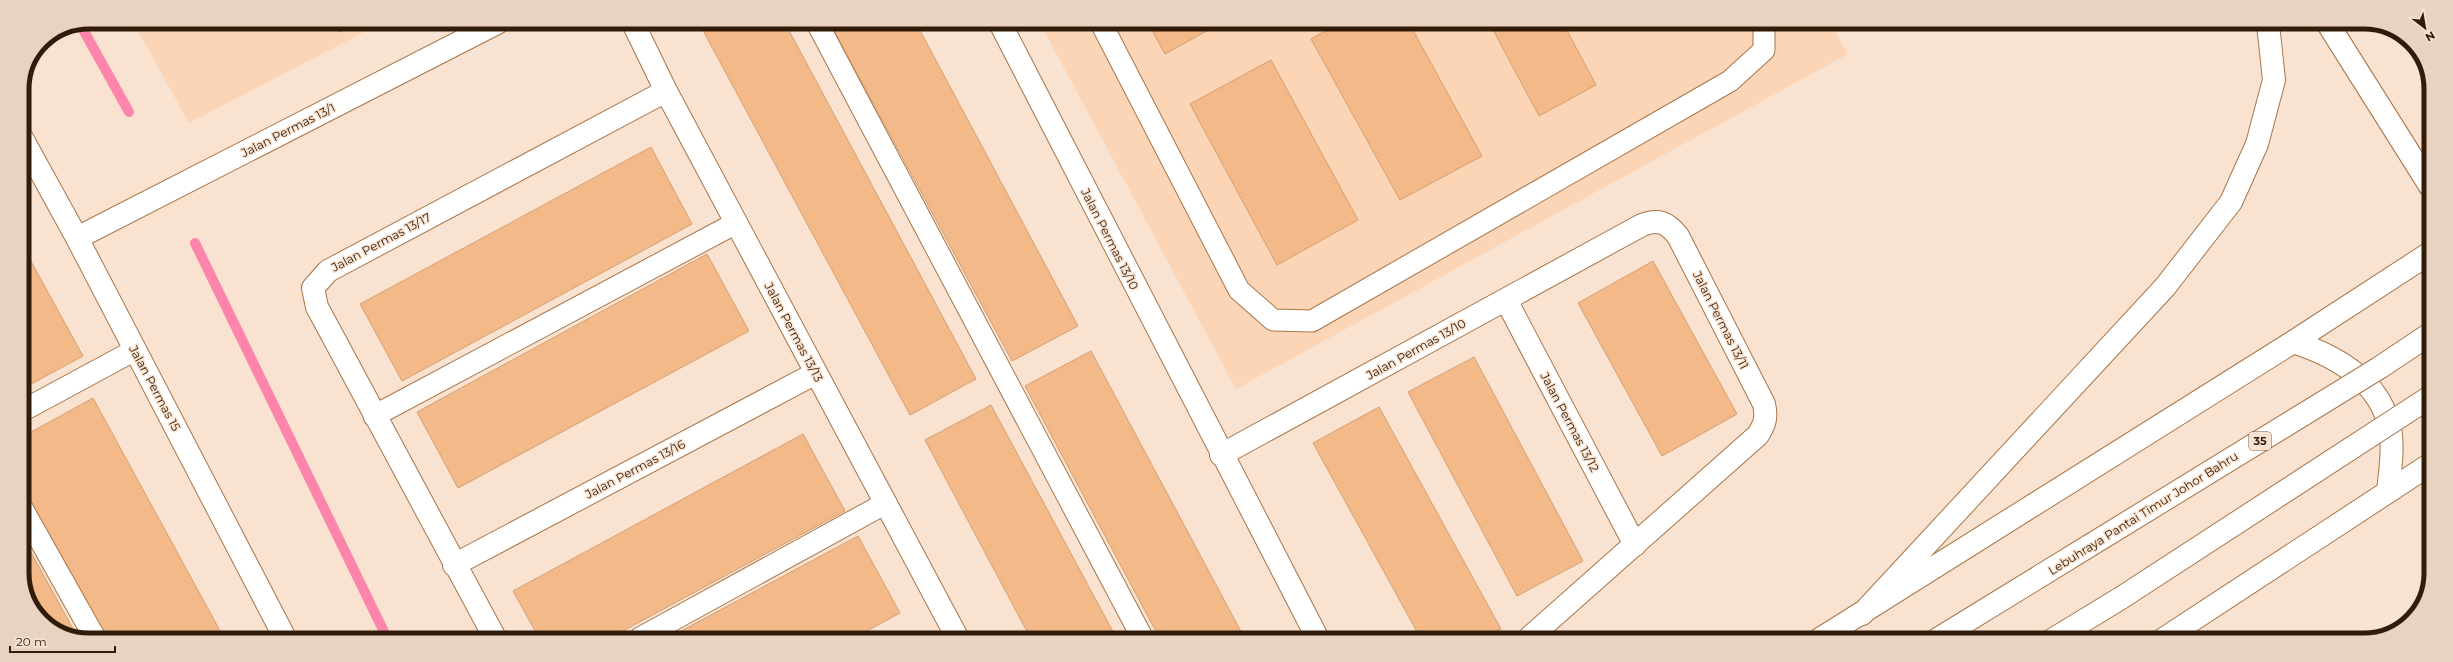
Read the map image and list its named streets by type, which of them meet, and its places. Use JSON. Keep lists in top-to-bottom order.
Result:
{
  "streets": {
    "main road": [
      "Jalan Permas 13/1",
      "Jalan Permas 13/10",
      "Jalan Permas 13/17",
      "Jalan Permas 13/11",
      "Jalan Permas 13/13",
      "Jalan Permas 15",
      "Jalan Permas 13/12",
      "35",
      "Jalan Permas 13/16",
      "Lebuhraya Pantai Timur Johor Bahru"
    ]
  },
  "crossings": [
    ["Jalan Permas 13/1", "Jalan Permas 15"],
    ["Jalan Permas 13/10", "Jalan Permas 13/11"],
    ["Jalan Permas 13/10", "Jalan Permas 13/12"],
    ["Jalan Permas 13/17", "Jalan Permas 13/13"],
    ["Jalan Permas 13/17", "Jalan Permas 13/16"],
    ["Jalan Permas 13/11", "Jalan Permas 13/12"],
    ["Jalan Permas 13/13", "Jalan Permas 13/16"]
  ],
  "scale_bar": "20 m",
  "north": "bottom right"
}
